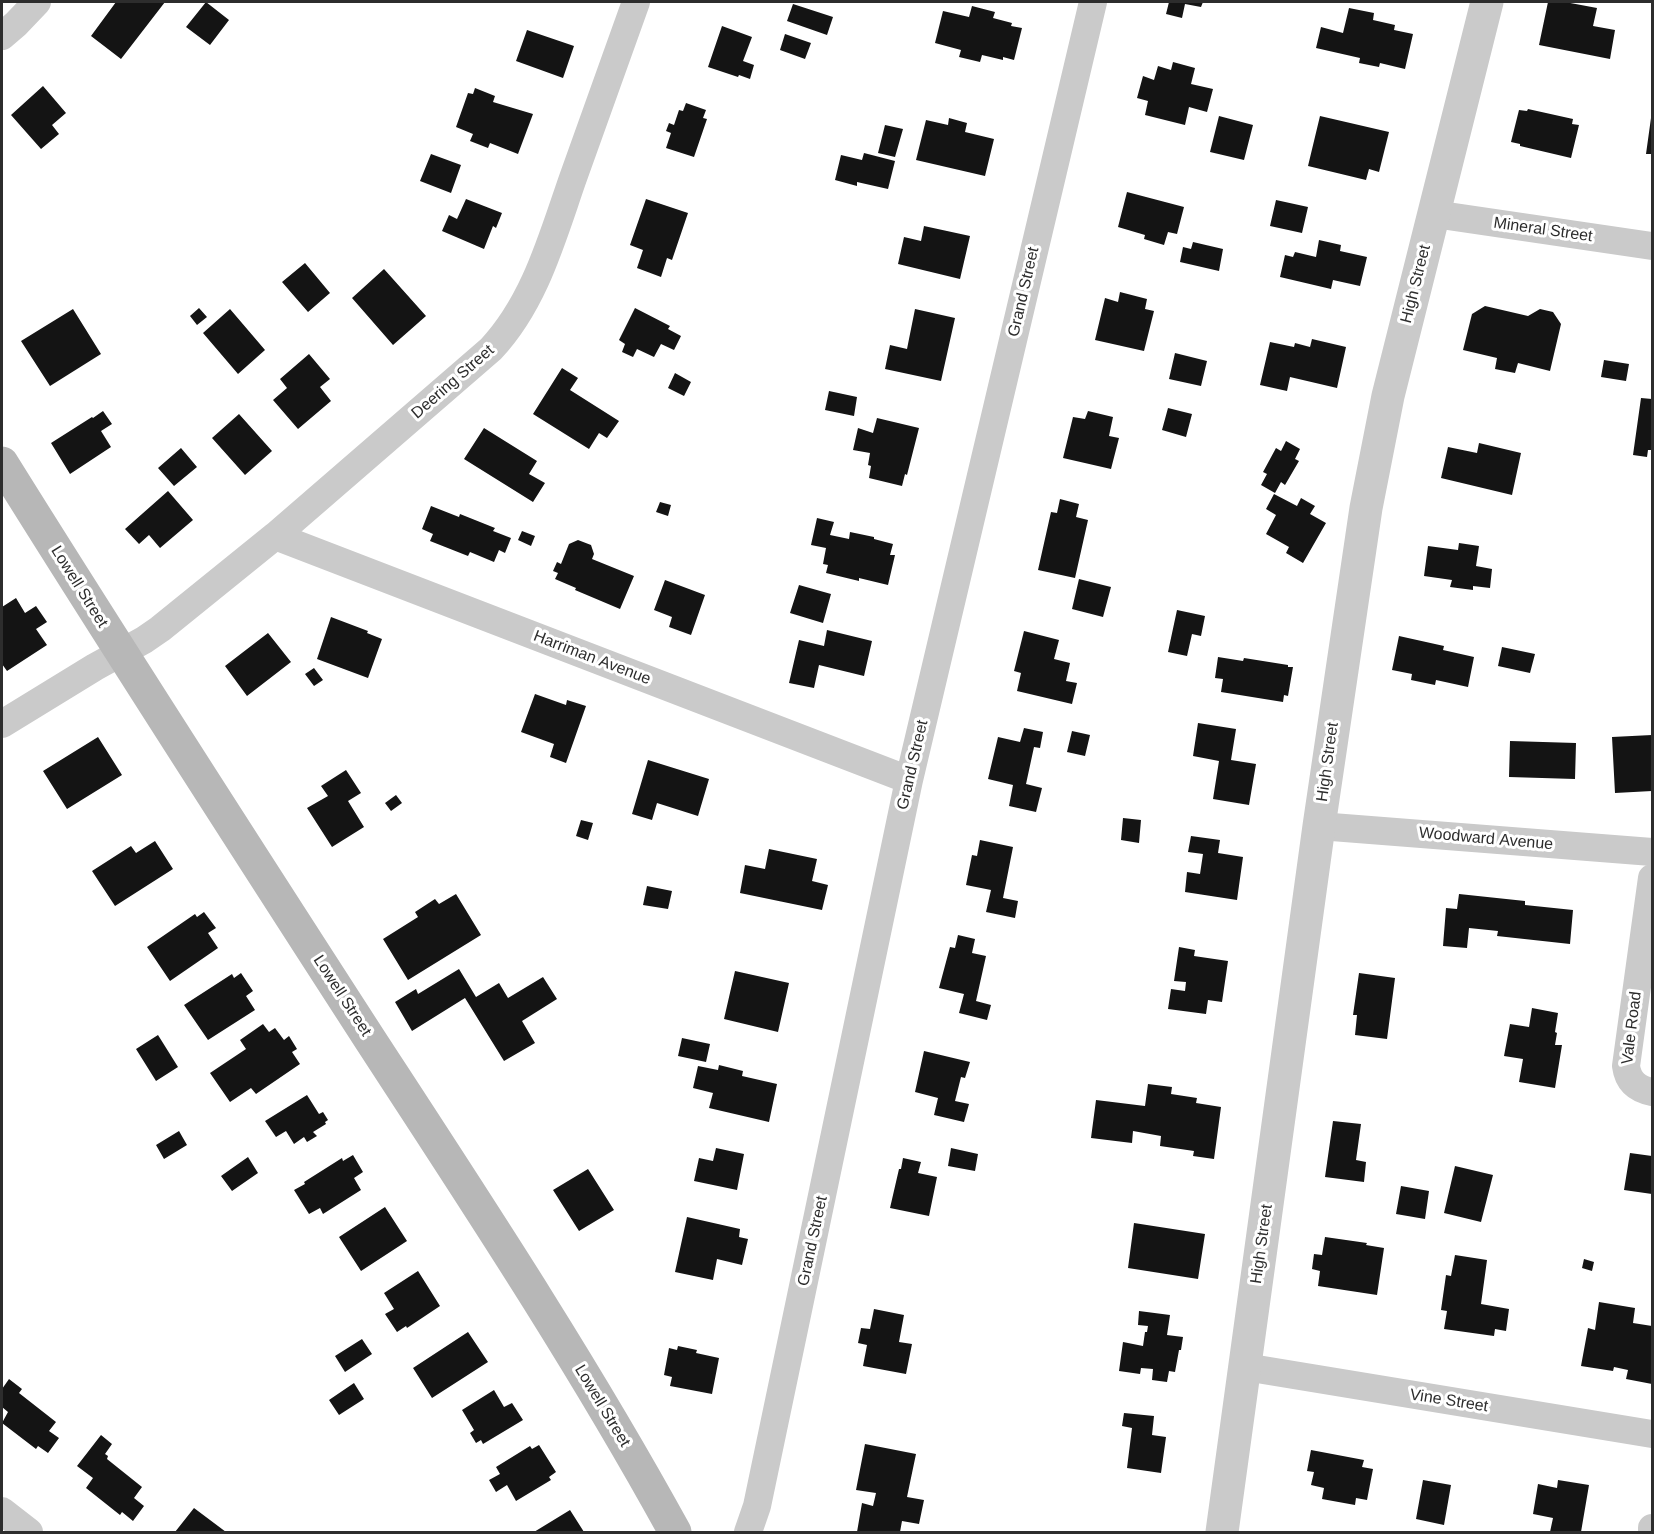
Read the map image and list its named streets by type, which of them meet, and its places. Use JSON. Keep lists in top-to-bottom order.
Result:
{
  "streets": {
    "main road": ["Lowell Street"],
    "street": [
      "Mineral Street",
      "High Street",
      "Grand Street",
      "Deering Street",
      "Harriman Avenue",
      "Woodward Avenue",
      "Vale Road",
      "Vine Street"
    ]
  },
  "crossings": [
    ["Mineral Street", "High Street"],
    ["High Street", "Woodward Avenue"],
    ["High Street", "Vine Street"],
    ["Grand Street", "Harriman Avenue"],
    ["Deering Street", "Lowell Street"],
    ["Deering Street", "Harriman Avenue"]
  ]
}
